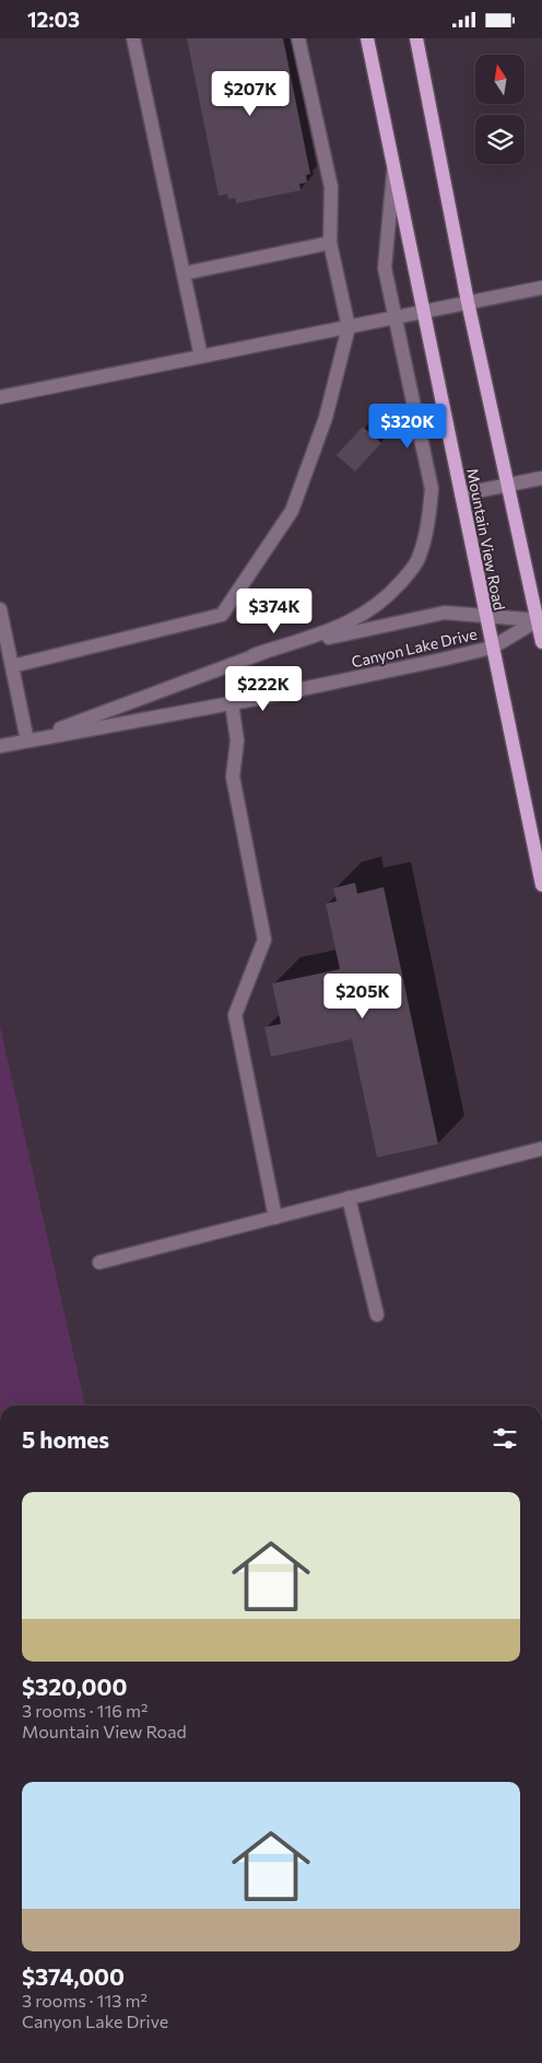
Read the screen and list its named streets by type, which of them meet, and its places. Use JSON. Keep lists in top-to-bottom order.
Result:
{
  "streets": {
    "main road": ["Mountain View Road"],
    "street": ["Canyon Lake Drive"]
  },
  "crossings": [
    ["Mountain View Road", "Canyon Lake Drive"]
  ],
  "north": "top",
  "page": {
    "status": "12:03",
    "price": [
      "$207K",
      "$320K",
      "$374K",
      "$222K",
      "$205K"
    ],
    "heading": "5 homes",
    "list": [
      {
        "name": "$320,000",
        "note": "3 rooms · 116 m² · Mountain View Road"
      },
      {
        "name": "$374,000",
        "note": "3 rooms · 113 m² · Canyon Lake Drive"
      }
    ]
  }
}
